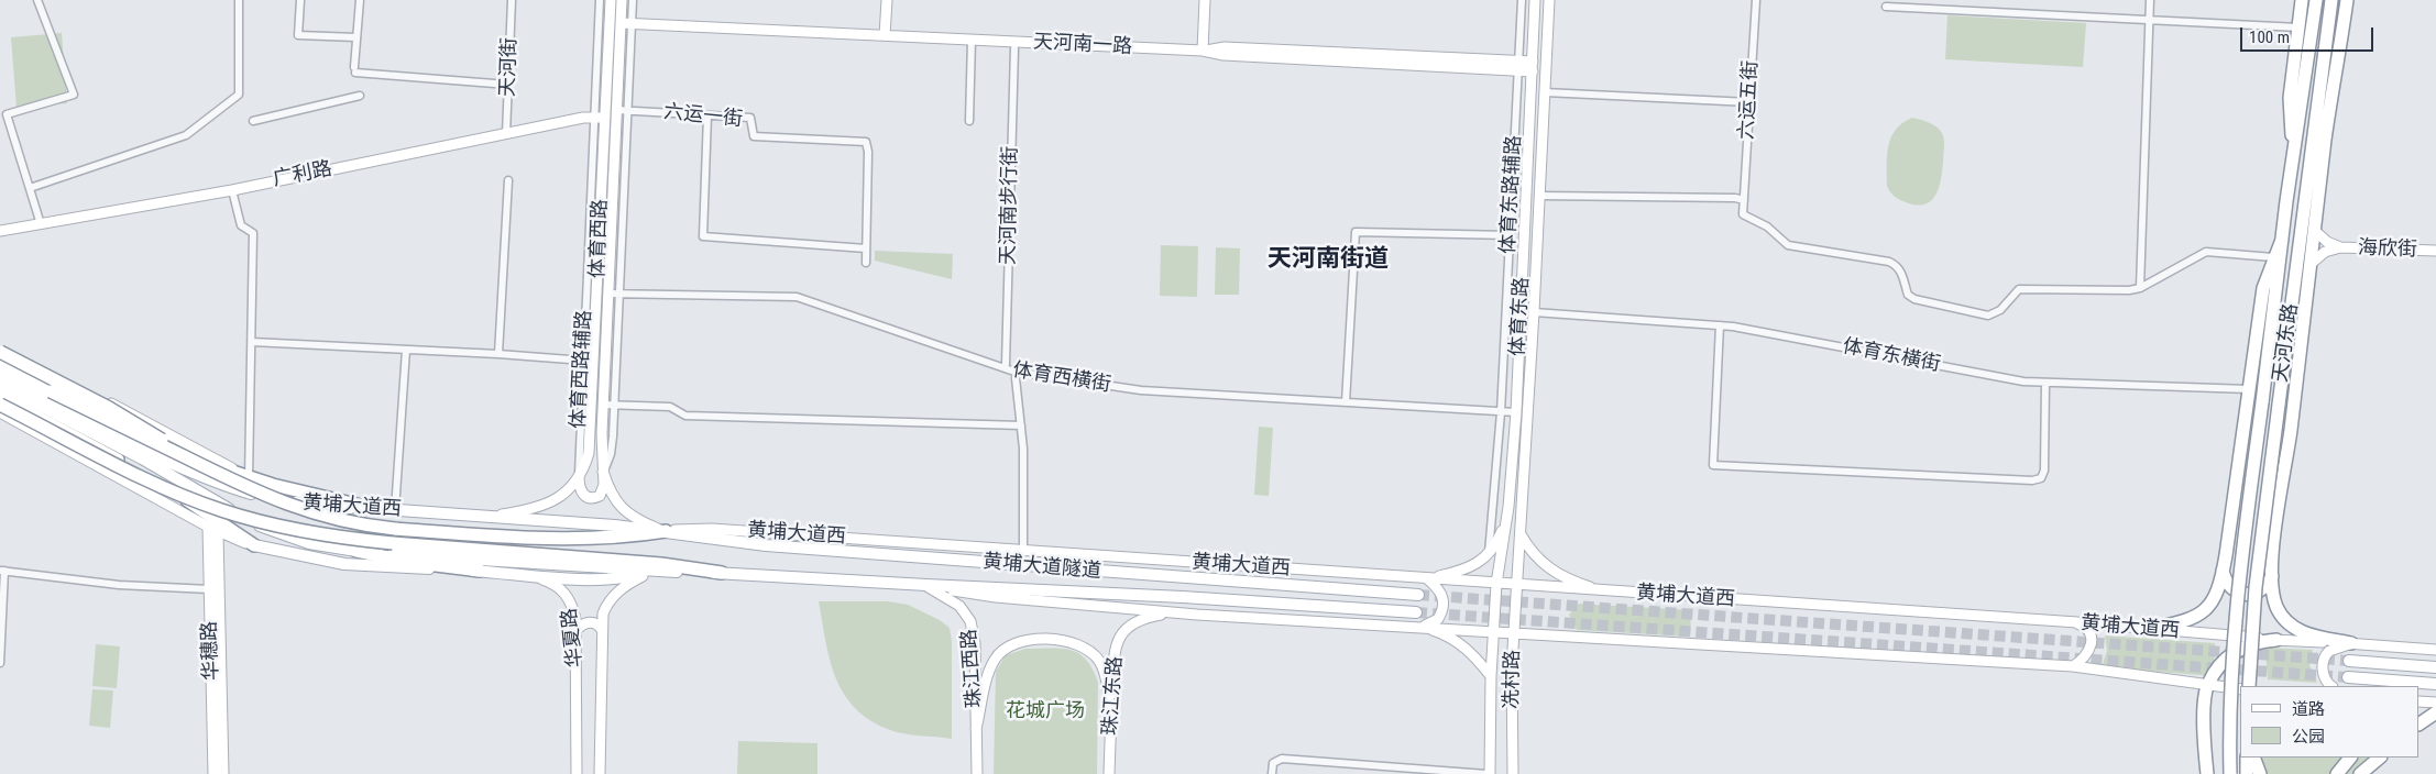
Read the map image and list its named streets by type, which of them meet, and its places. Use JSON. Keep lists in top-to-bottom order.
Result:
{
  "streets": {
    "highway": ["天河东路"],
    "main road": [
      "天河南一路",
      "广利路",
      "体育西路",
      "海欣街",
      "体育东路",
      "黄埔大道西",
      "黄埔大道隧道",
      "华夏路",
      "华穗路",
      "珠江西路",
      "冼村路",
      "珠江东路"
    ],
    "street": [
      "天河街",
      "六运五街",
      "六运一街",
      "体育东路辅路",
      "天河南步行街",
      "体育东横街",
      "体育西路辅路",
      "体育西横街"
    ]
  },
  "crossings": [
    ["天河南一路", "体育东路辅路"],
    ["天河南一路", "体育西路"],
    ["天河南一路", "体育东路"],
    ["天河街", "广利路"],
    ["六运一街", "体育西路"],
    ["广利路", "体育西路"],
    ["广利路", "体育西路辅路"],
    ["体育东路辅路", "体育西横街"],
    ["体育西路", "体育西路辅路"],
    ["体育西路", "体育西横街"],
    ["体育西路", "黄埔大道西"],
    ["体育东路", "体育东横街"],
    ["体育东路", "体育西横街"],
    ["体育东路", "黄埔大道西"],
    ["体育东路", "冼村路"],
    ["黄埔大道西", "黄埔大道隧道"],
    ["黄埔大道西", "华夏路"],
    ["黄埔大道西", "珠江西路"],
    ["黄埔大道西", "冼村路"],
    ["黄埔大道西", "珠江东路"],
    ["黄埔大道隧道", "珠江西路"]
  ],
  "districts": ["天河南街道"],
  "parks": ["花城广场"],
  "legend": ["道路", "公园"],
  "scale_bar": "100 m"
}
